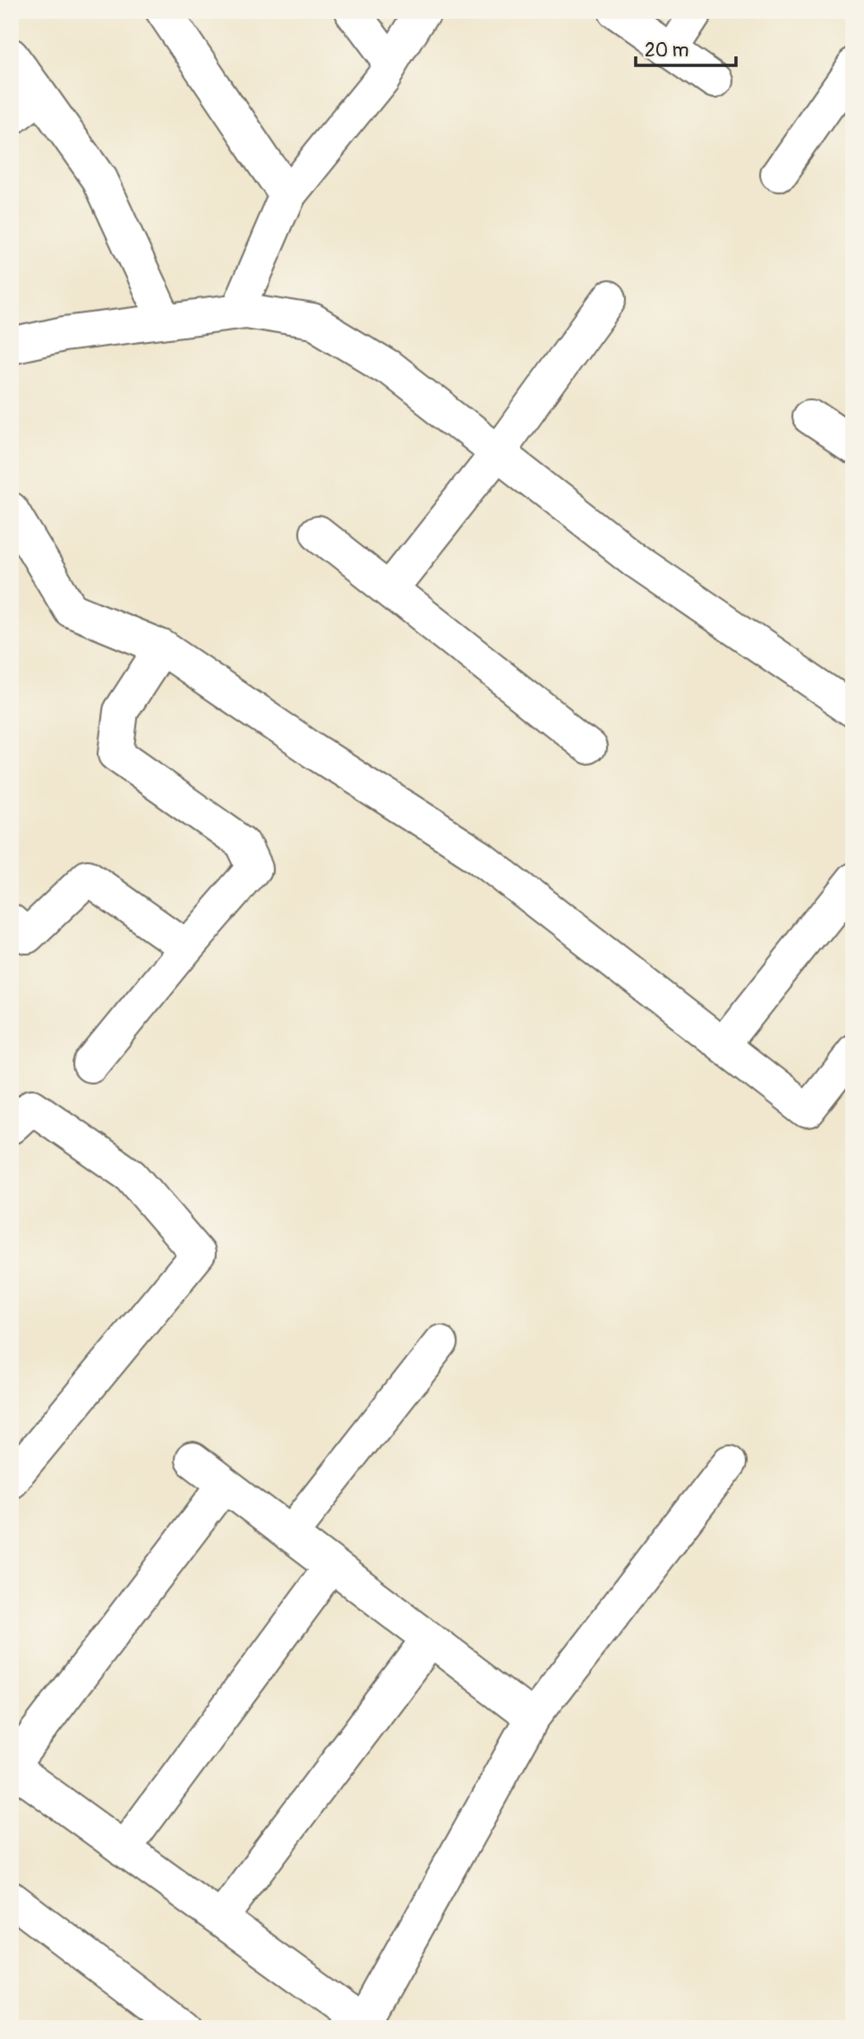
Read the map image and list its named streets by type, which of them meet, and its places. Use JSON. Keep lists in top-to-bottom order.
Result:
{
  "scale_bar": "20 m"
}
